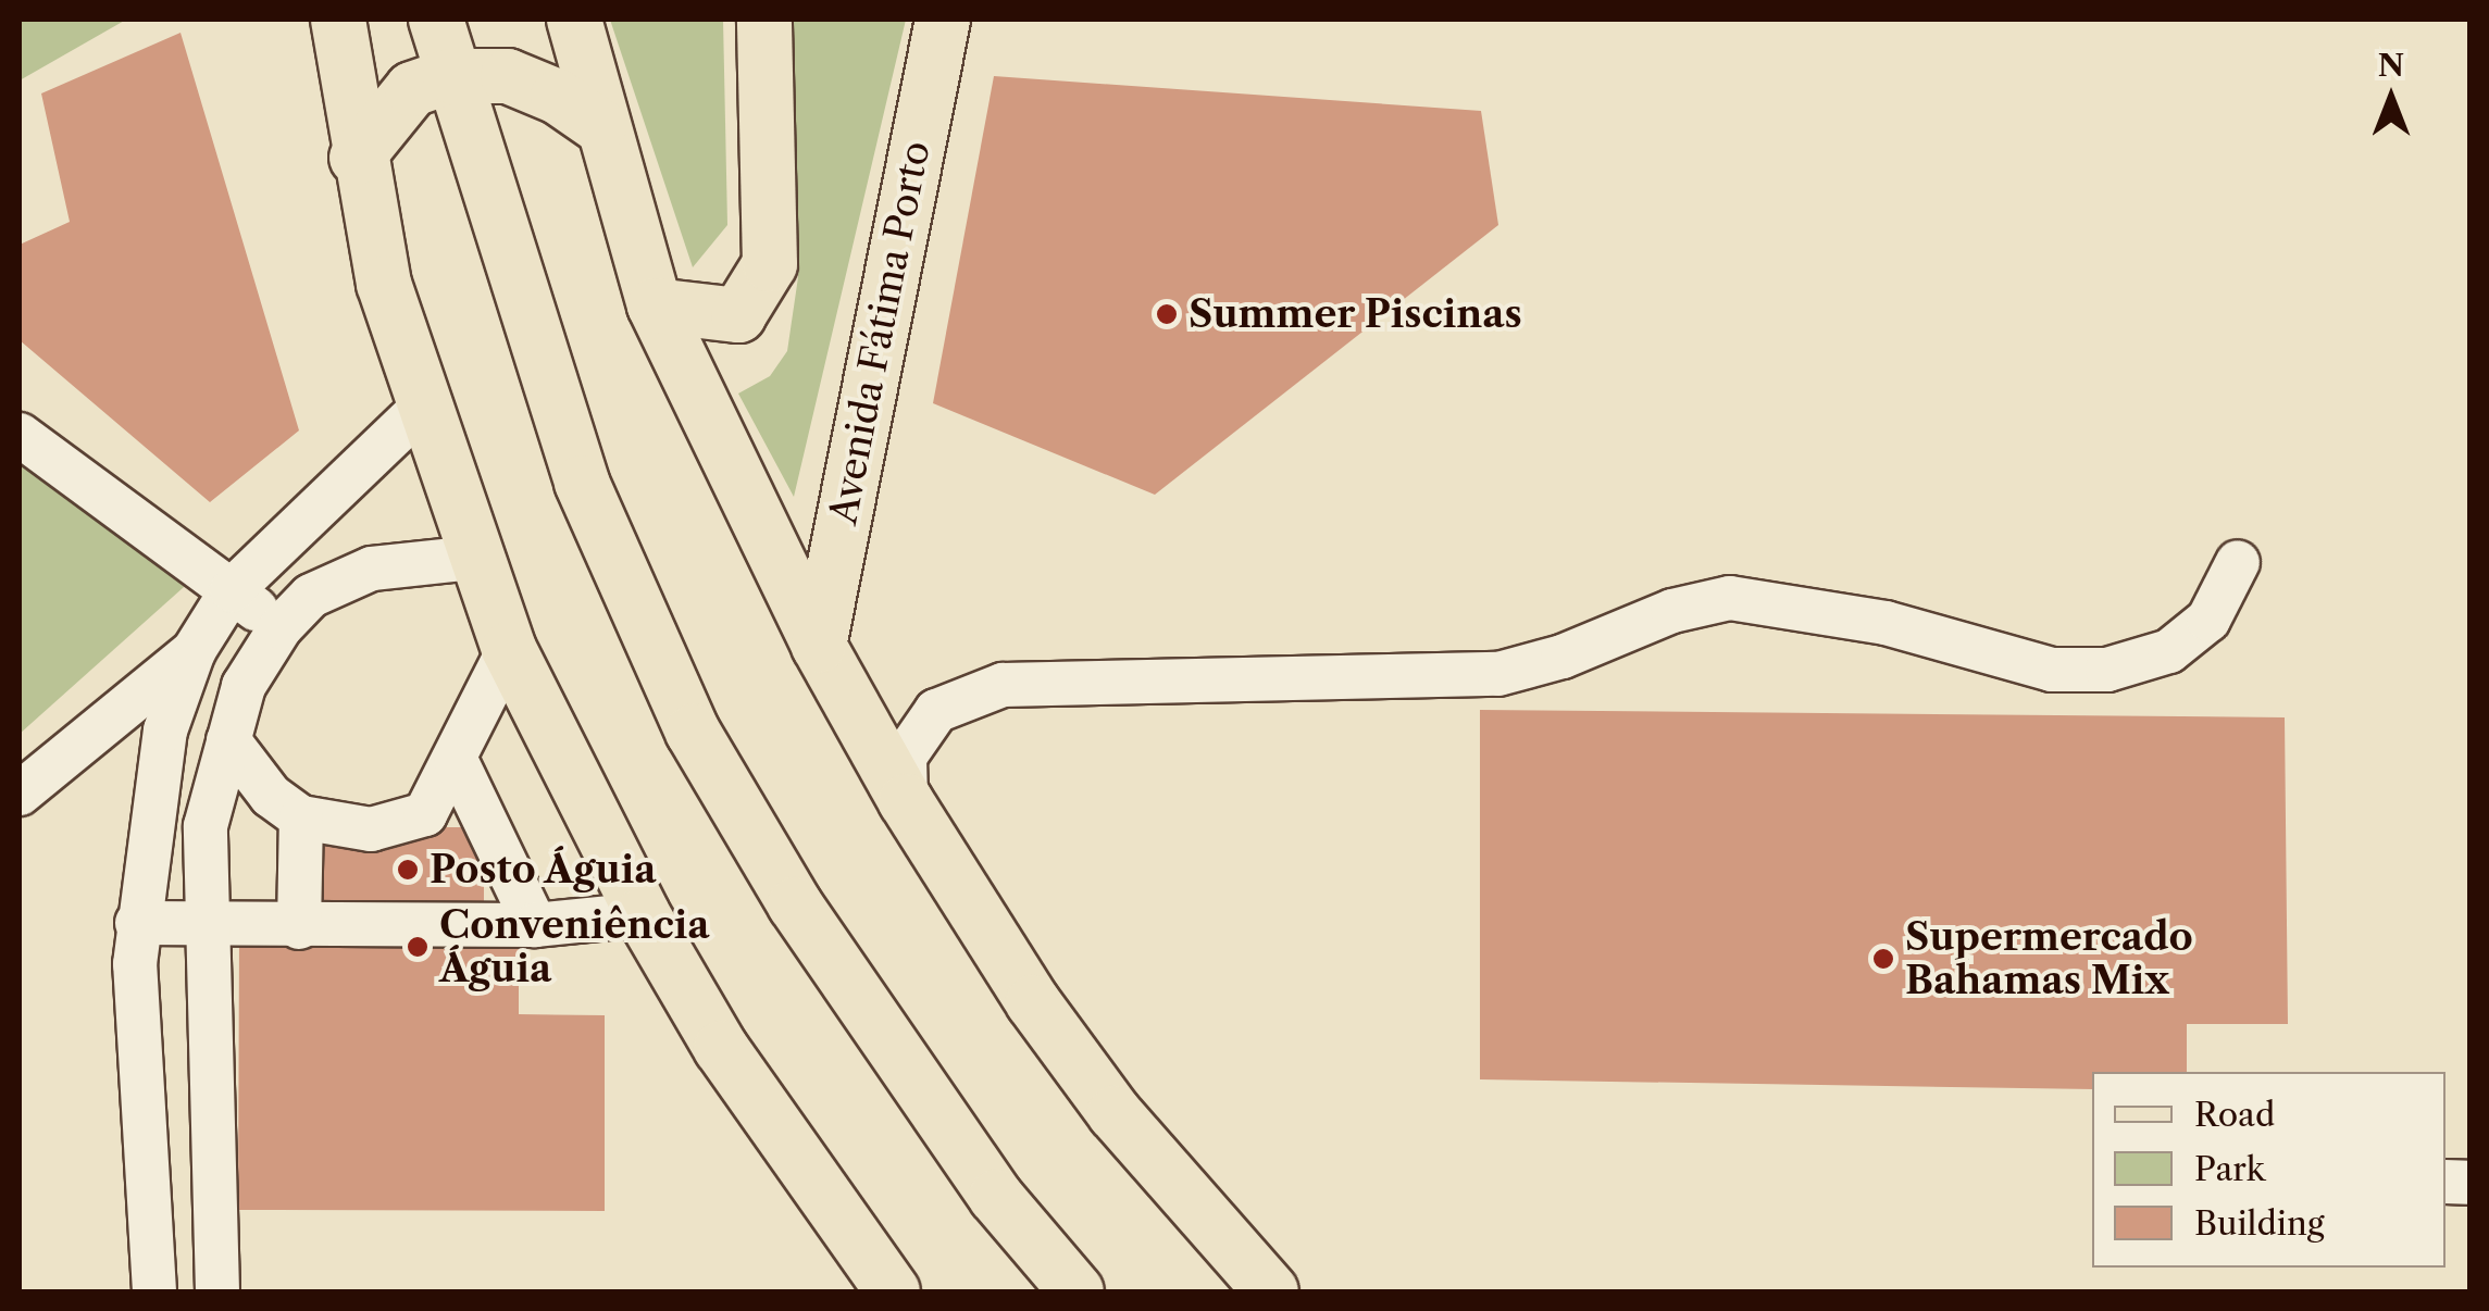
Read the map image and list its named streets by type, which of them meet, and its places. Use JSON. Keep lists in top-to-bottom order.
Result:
{
  "streets": {
    "main road": ["Avenida Fátima Porto"]
  },
  "places": [
    "Summer Piscinas",
    "Posto Águia",
    "Conveniência Águia",
    "Supermercado Bahamas Mix"
  ],
  "legend": ["Road", "Park", "Building"],
  "north": "top"
}
